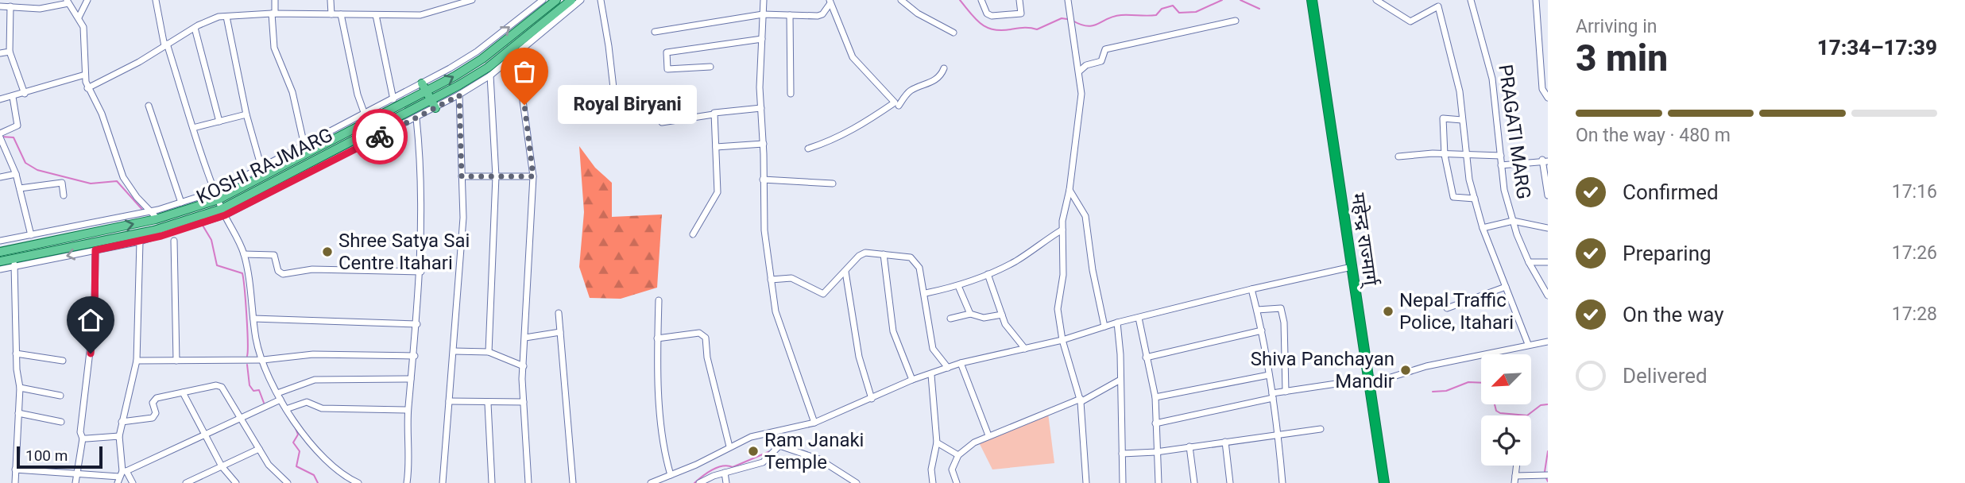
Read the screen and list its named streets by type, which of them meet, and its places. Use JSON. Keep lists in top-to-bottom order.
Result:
{
  "streets": {
    "highway": ["महेन्द्र राज्मार्ग्"],
    "main road": ["KOSHI RAJMARG"],
    "street": ["PRAGATI MARG"]
  },
  "places": [
    "Royal Biryani",
    "Shree Satya Sai Centre Itahari",
    "Nepal Traffic Police, Itahari",
    "Shiva Panchayan Mandir",
    "Ram Janaki Temple"
  ],
  "scale_bar": "100 m",
  "north": "bottom left",
  "page": {
    "heading": ["3 min", "Arriving in", "17:34–17:39"],
    "bubble": "Royal Biryani",
    "bar": "On the way · 480 m",
    "list": [
      ["Confirmed", "17:16"],
      ["Preparing", "17:26"],
      ["On the way", "17:28"],
      "Delivered"
    ],
    "scale": "100 m"
  }
}
